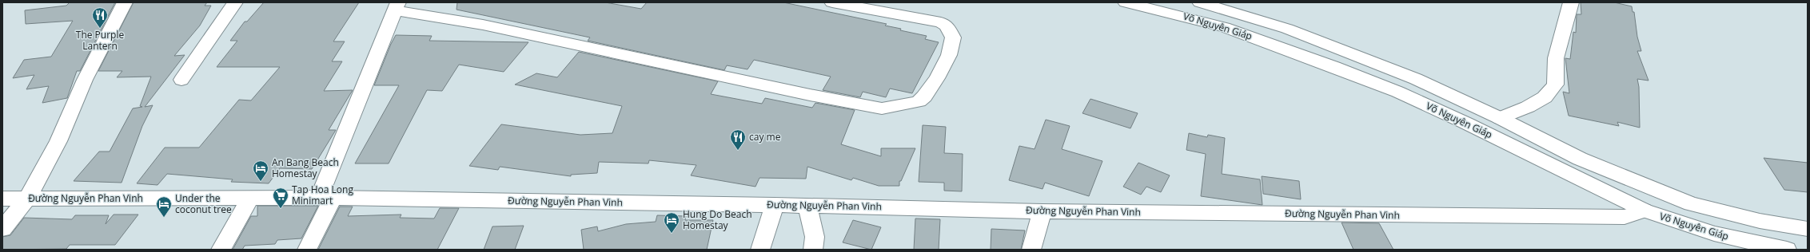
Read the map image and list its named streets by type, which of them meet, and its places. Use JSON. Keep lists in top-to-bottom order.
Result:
{
  "streets": {
    "street": ["Võ Nguyên Giáp", "Đường Nguyễn Phan Vinh"]
  },
  "crossings": [
    ["Võ Nguyên Giáp", "Đường Nguyễn Phan Vinh"]
  ],
  "places": {
    "restaurant": ["The Purple Lantern", "cay me"],
    "hotel": ["An Bang Beach Homestay", "Under the coconut tree", "Hung Do Beach Homestay"],
    "supermarket": ["Tap Hoa Long Minimart"]
  }
}
